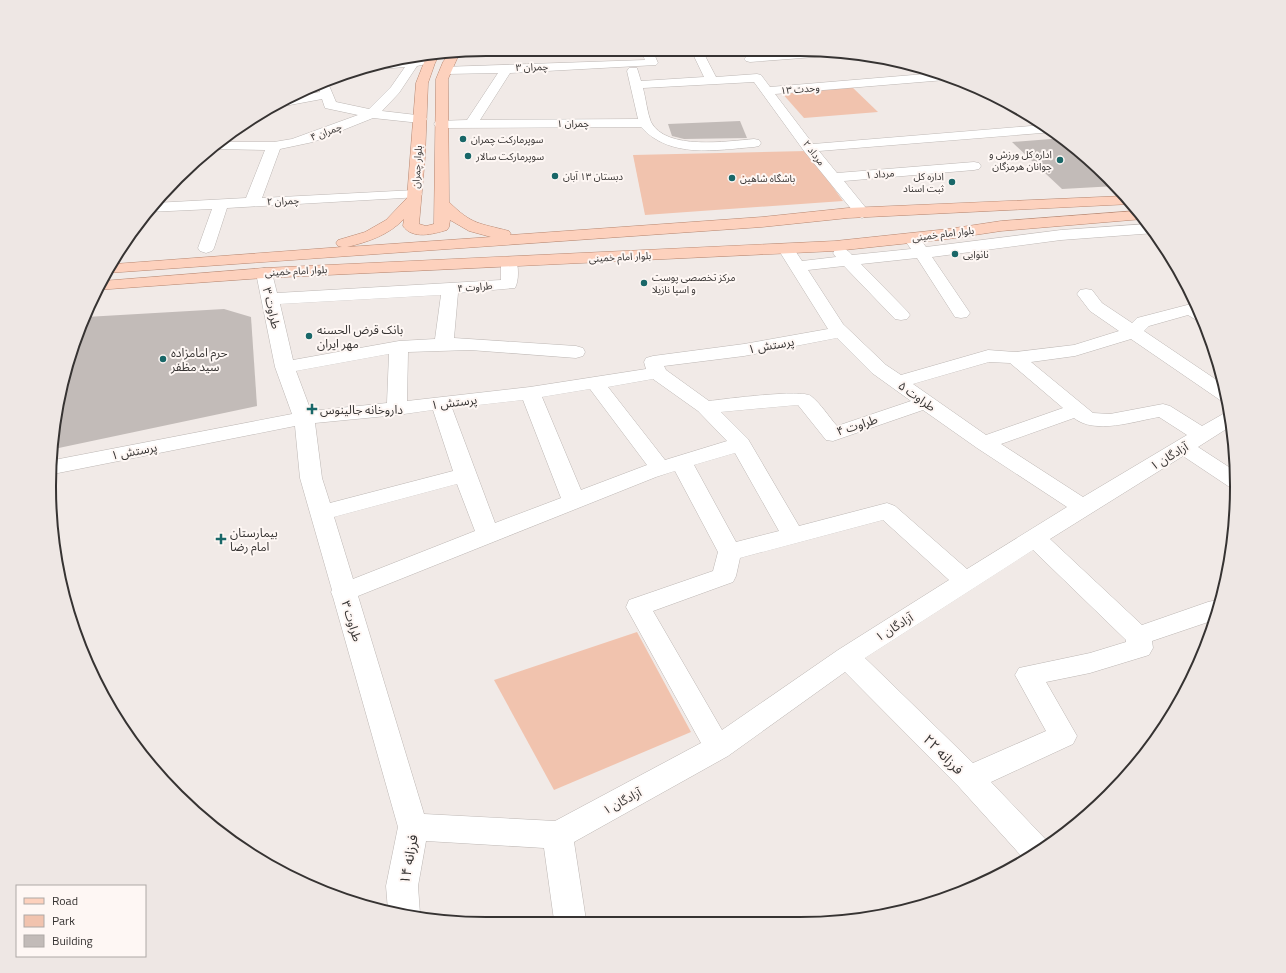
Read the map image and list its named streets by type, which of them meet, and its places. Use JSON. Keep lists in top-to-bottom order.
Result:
{
  "streets": {
    "main road": ["بلوار چمران", "بلوار امام خمینی"],
    "street": [
      "چمران ۳",
      "وحدت ۱۳",
      "چمران ۱",
      "چمران ۴",
      "مرداد ۲",
      "مرداد ۱",
      "چمران ۲",
      "طراوت ۴",
      "طراوت ۳",
      "پرستش ۱",
      "طراوت ۵",
      "آزادگان ۱",
      "فرزانه ۲۲",
      "فرزانه ۱۴"
    ]
  },
  "crossings": [
    ["چمران ۳", "بلوار چمران"],
    ["وحدت ۱۳", "مرداد ۲"],
    ["چمران ۱", "بلوار چمران"],
    ["مرداد ۲", "مرداد ۱"],
    ["مرداد ۲", "بلوار امام خمینی"],
    ["بلوار چمران", "چمران ۲"],
    ["بلوار چمران", "بلوار امام خمینی"],
    ["بلوار امام خمینی", "طراوت ۴"],
    ["بلوار امام خمینی", "طراوت ۳"],
    ["بلوار امام خمینی", "طراوت ۵"],
    ["طراوت ۴", "طراوت ۵"],
    ["طراوت ۳", "پرستش ۱"],
    ["طراوت ۳", "فرزانه ۱۴"],
    ["پرستش ۱", "طراوت ۵"],
    ["طراوت ۵", "آزادگان ۱"],
    ["آزادگان ۱", "فرزانه ۲۲"]
  ],
  "places": {
    "other": [
      "سوپرمارکت چمران",
      "سوپرمارکت سالار",
      "اداره کل ورزش و جوانان هرمزگان",
      "دبستان ۱۳ آبان",
      "باشگاه شاهین",
      "اداره کل ثبت اسناد",
      "نانوایی",
      "مرکز تخصصی پوست و اسپا نازیلا",
      "بانک قرض الحسنه مهر ایران",
      "حرم امامزاده سید مظفر"
    ],
    "health": ["داروخانه جالینوس", "بیمارستان امام رضا"]
  },
  "legend": ["Road", "Park", "Building"]
}
